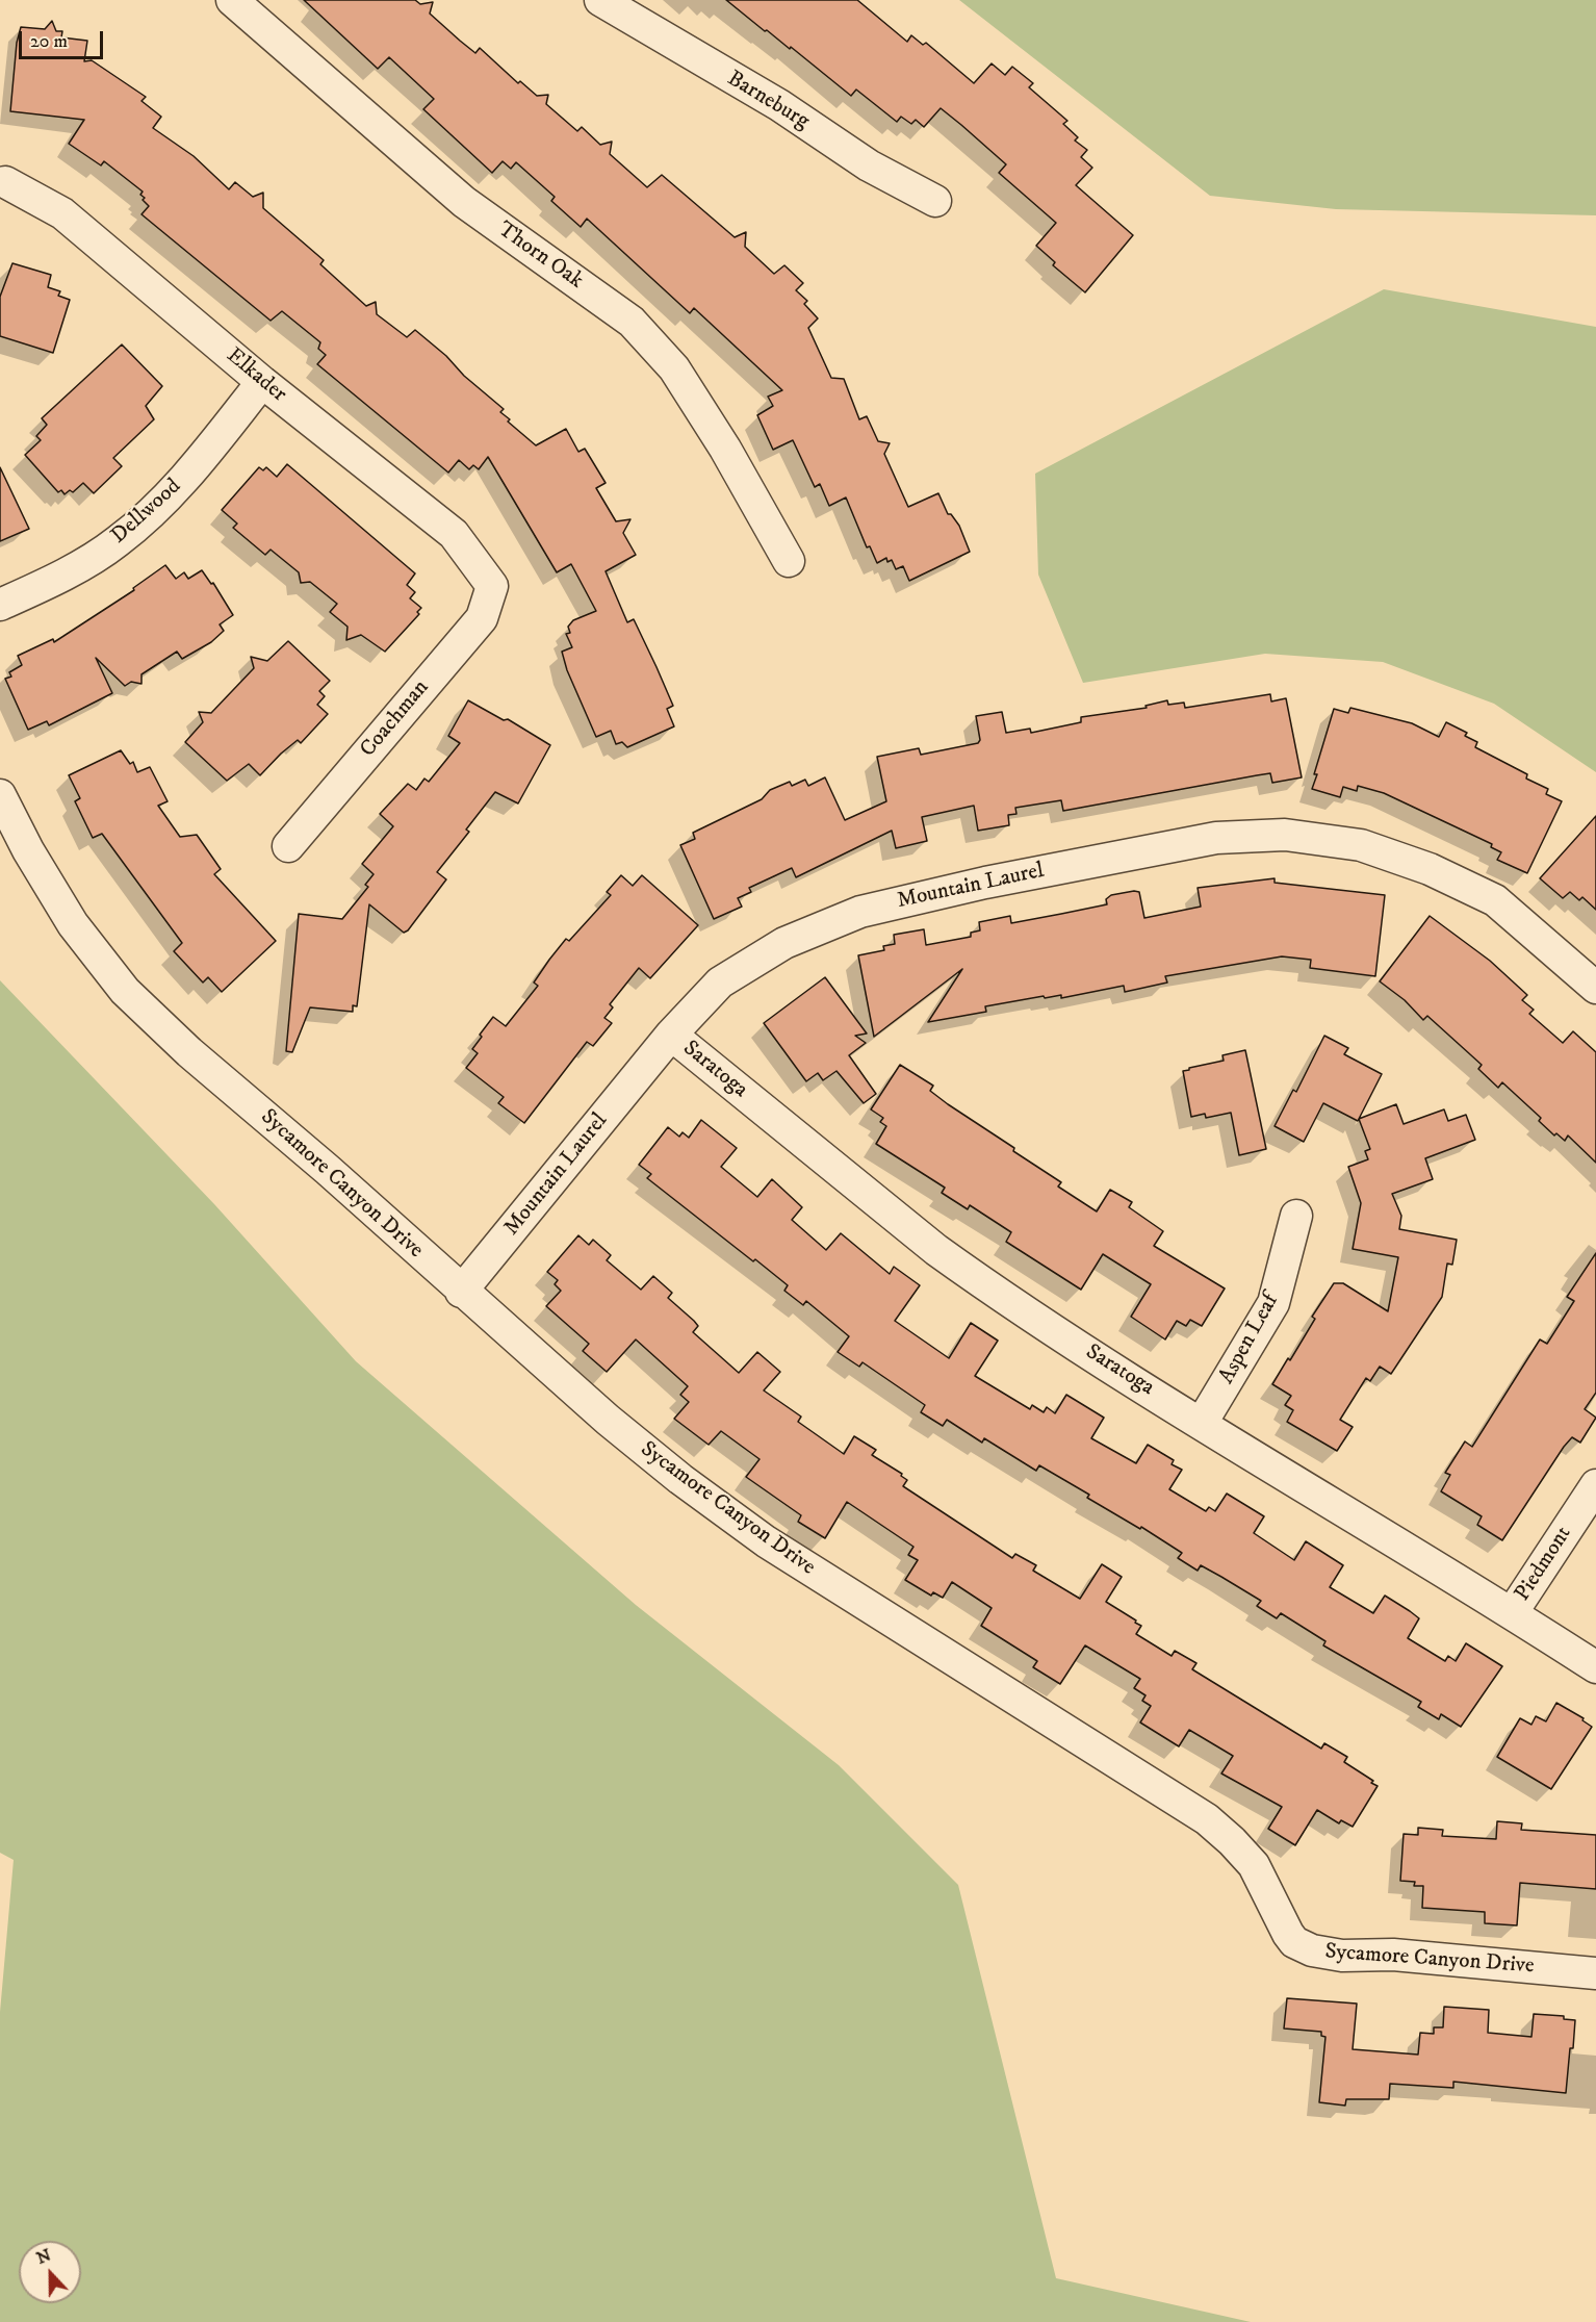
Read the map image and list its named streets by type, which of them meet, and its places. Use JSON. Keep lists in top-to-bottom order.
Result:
{
  "streets": {
    "street": [
      "Barneburg",
      "Thorn Oak",
      "Elkader",
      "Dellwood",
      "Coachman",
      "Mountain Laurel",
      "Saratoga",
      "Sycamore Canyon Drive",
      "Aspen Leaf",
      "Piedmont"
    ]
  },
  "crossings": [
    ["Elkader", "Dellwood"],
    ["Elkader", "Coachman"],
    ["Mountain Laurel", "Saratoga"],
    ["Mountain Laurel", "Sycamore Canyon Drive"],
    ["Saratoga", "Aspen Leaf"],
    ["Saratoga", "Piedmont"]
  ],
  "scale_bar": "20 m",
  "north": "top"
}
